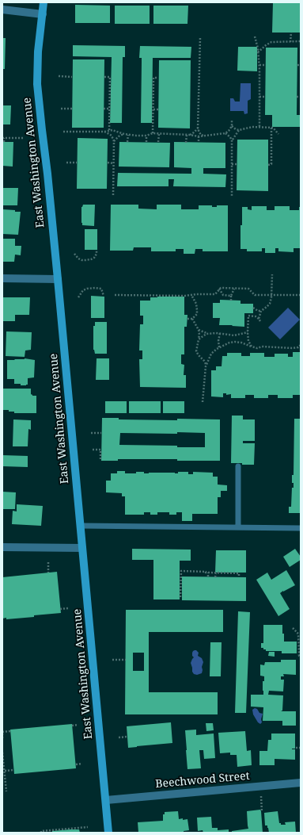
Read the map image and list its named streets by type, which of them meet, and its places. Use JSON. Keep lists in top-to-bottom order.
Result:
{
  "streets": {
    "main road": ["East Washington Avenue"],
    "street": ["Beechwood Street"]
  },
  "crossings": [
    ["East Washington Avenue", "Beechwood Street"]
  ]
}
